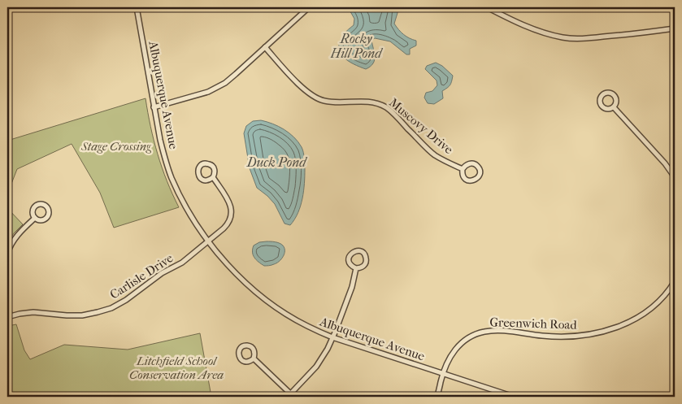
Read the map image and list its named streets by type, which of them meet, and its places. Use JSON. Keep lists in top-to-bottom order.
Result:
{
  "streets": {
    "street": [
      "Albuquerque Avenue",
      "Muscovy Drive",
      "Carlisle Drive",
      "Greenwich Road"
    ]
  },
  "crossings": [
    ["Albuquerque Avenue", "Carlisle Drive"],
    ["Albuquerque Avenue", "Greenwich Road"]
  ],
  "water": ["Rocky Hill Pond", "Duck Pond"],
  "parks": ["Stage Crossing", "Litchfield School Conservation Area"]
}
